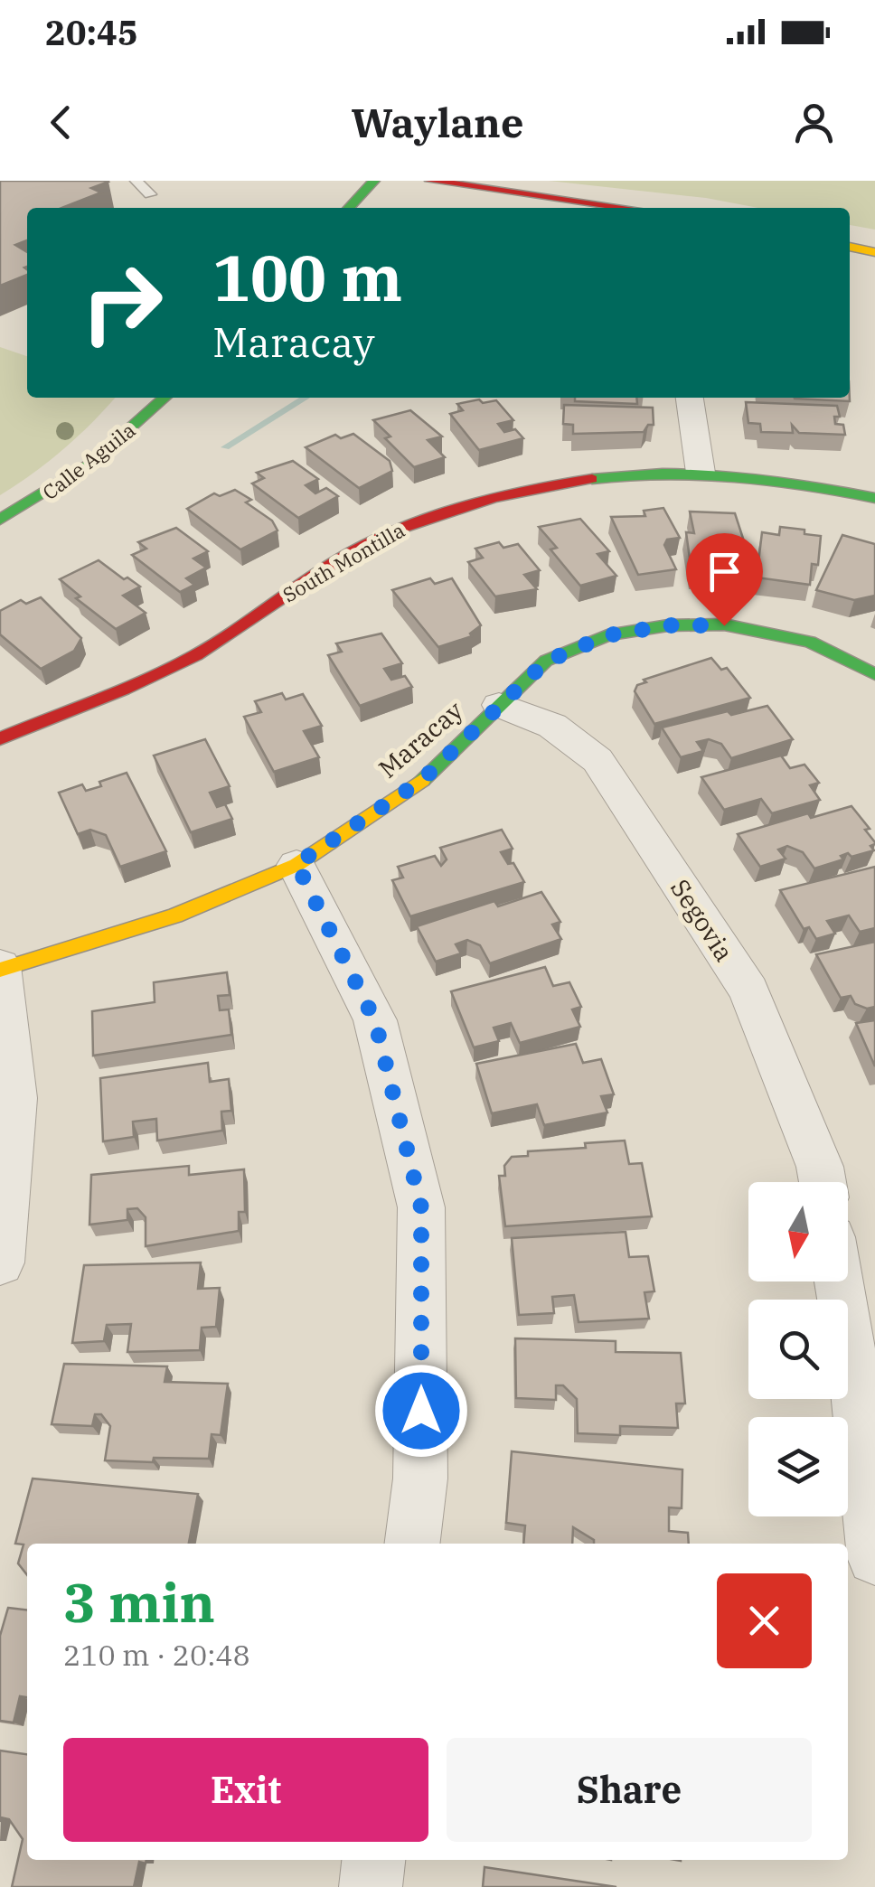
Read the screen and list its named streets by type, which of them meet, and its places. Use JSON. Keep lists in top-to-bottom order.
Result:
{
  "streets": {
    "street": [
      "Calle Aguila",
      "South Montilla",
      "Maracay",
      "Segovia"
    ]
  },
  "crossings": [
    ["Maracay", "Segovia"]
  ],
  "north": "bottom",
  "page": {
    "status": "20:45",
    "header": "Waylane",
    "turn": ["100 m", "Maracay"],
    "heading": ["3 min", "210 m · 20:48"],
    "buttons": ["Exit", "Share"]
  }
}
